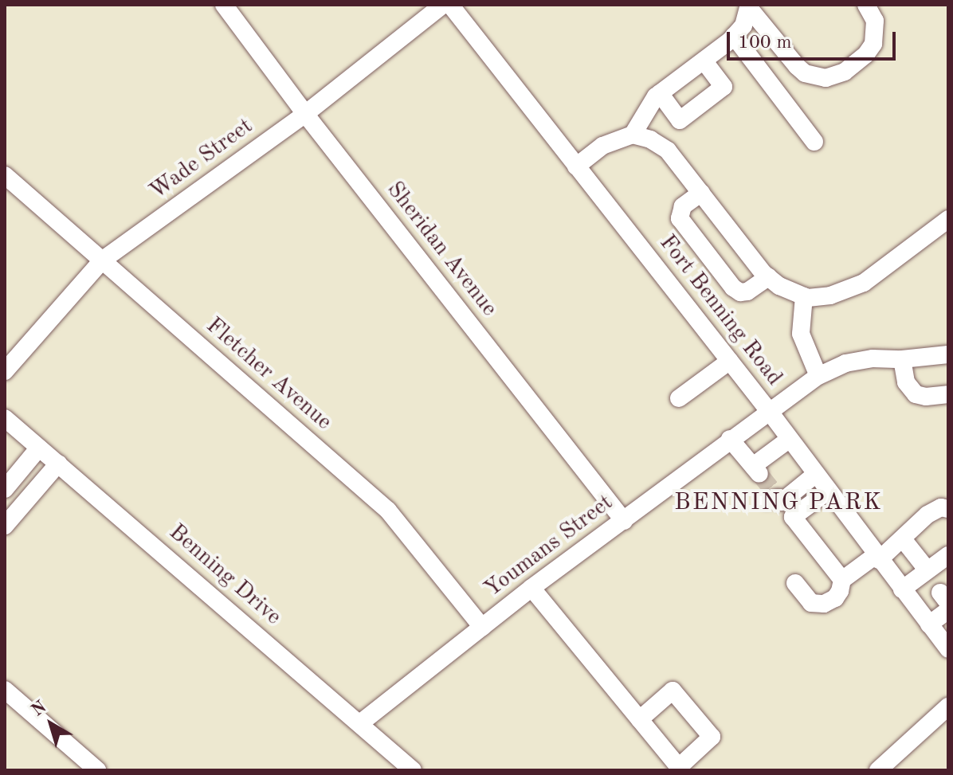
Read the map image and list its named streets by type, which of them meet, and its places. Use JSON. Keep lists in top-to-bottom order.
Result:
{
  "streets": {
    "street": [
      "Wade Street",
      "Sheridan Avenue",
      "Fort Benning Road",
      "Fletcher Avenue",
      "Youmans Street",
      "Benning Drive"
    ]
  },
  "crossings": [
    ["Wade Street", "Sheridan Avenue"],
    ["Wade Street", "Fletcher Avenue"],
    ["Sheridan Avenue", "Youmans Street"],
    ["Fort Benning Road", "Youmans Street"],
    ["Fletcher Avenue", "Youmans Street"],
    ["Youmans Street", "Benning Drive"]
  ],
  "districts": ["BENNING PARK"],
  "scale_bar": "100 m",
  "north": "top left"
}
